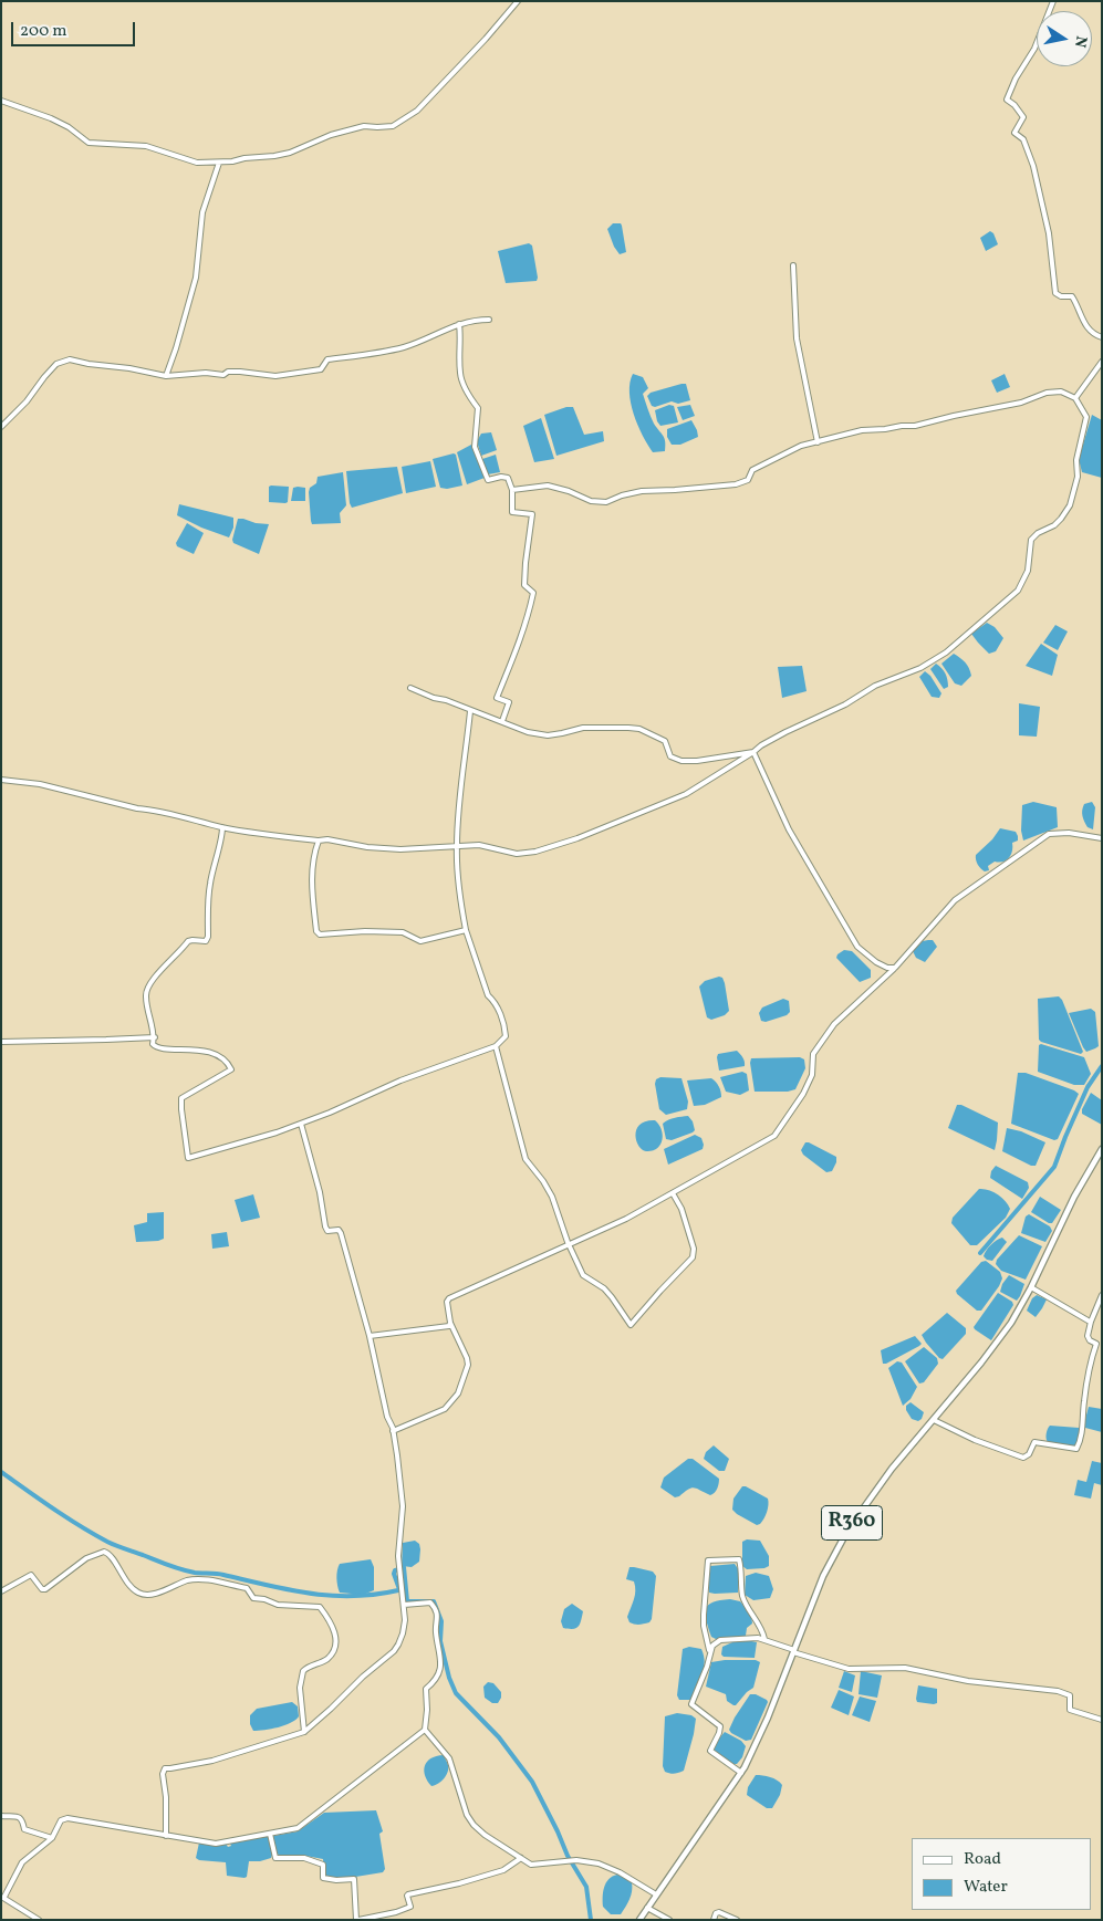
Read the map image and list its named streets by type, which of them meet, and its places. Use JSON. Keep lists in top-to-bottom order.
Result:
{
  "streets": {
    "main road": ["R360"]
  },
  "legend": ["Road", "Water"],
  "scale_bar": "200 m",
  "north": "right"
}
